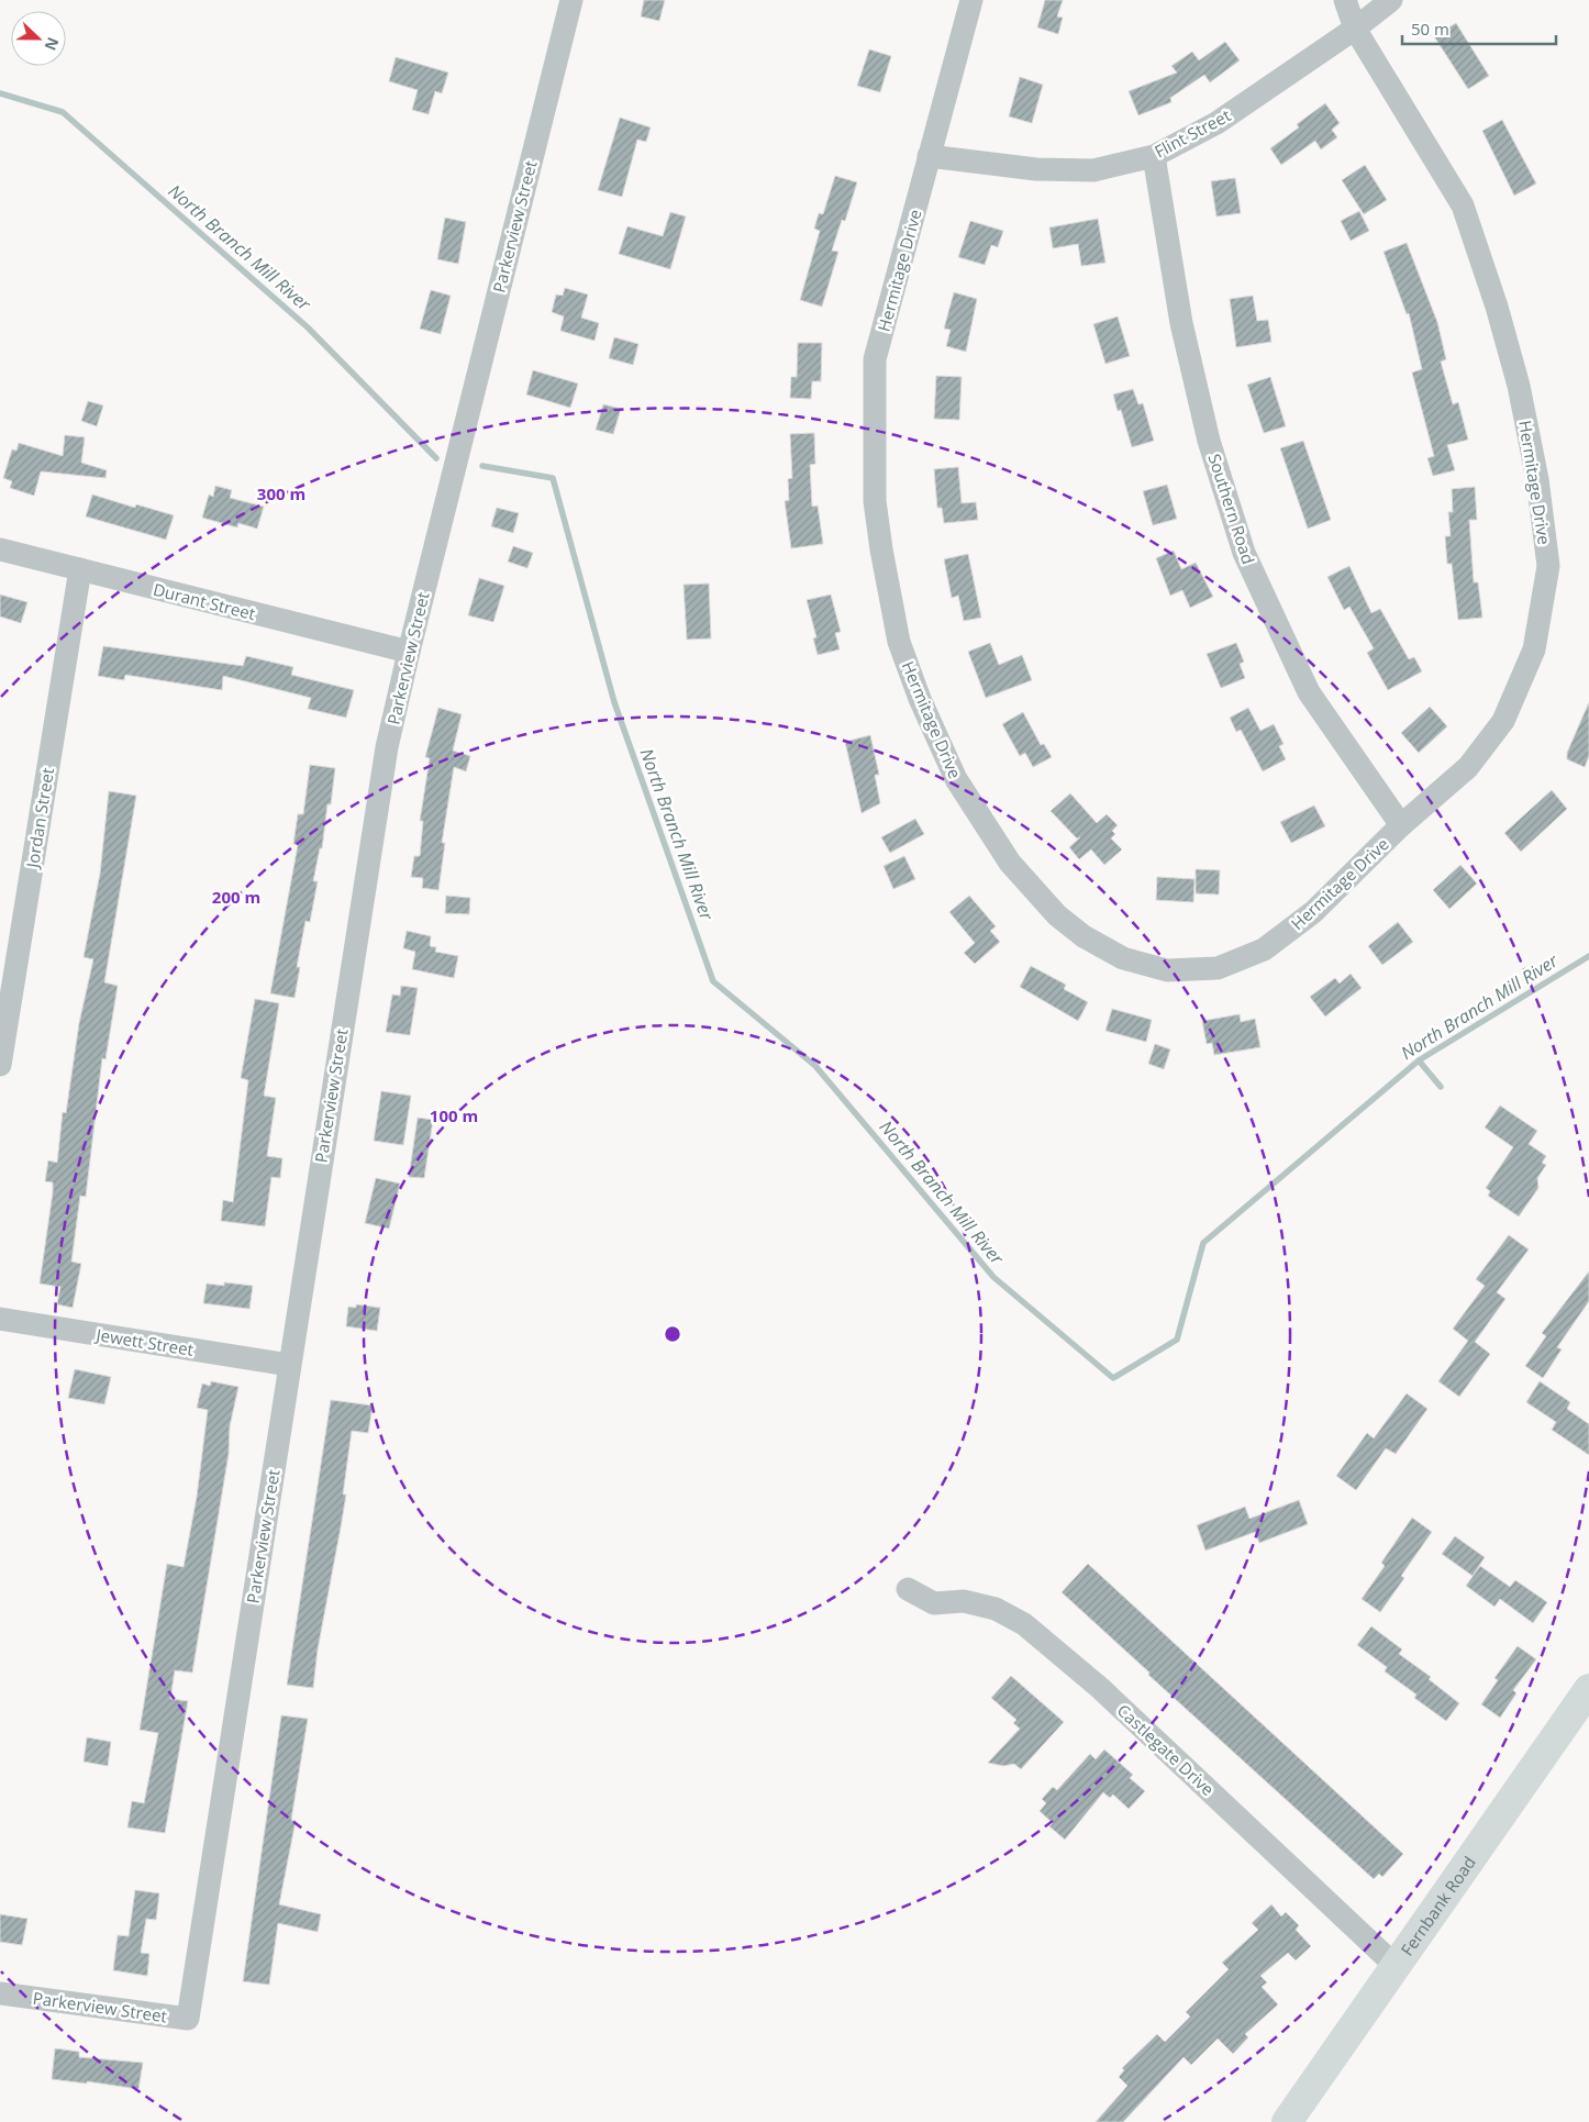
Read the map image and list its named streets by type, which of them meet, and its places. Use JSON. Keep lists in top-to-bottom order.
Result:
{
  "streets": {
    "main road": ["Fernbank Road"],
    "street": [
      "Flint Street",
      "Parkerview Street",
      "Hermitage Drive",
      "Southern Road",
      "Durant Street",
      "Jordan Street",
      "Jewett Street",
      "Castlegate Drive"
    ]
  },
  "crossings": [
    ["Flint Street", "Hermitage Drive"],
    ["Flint Street", "Southern Road"],
    ["Parkerview Street", "Durant Street"],
    ["Parkerview Street", "Jewett Street"],
    ["Hermitage Drive", "Southern Road"],
    ["Durant Street", "Jordan Street"],
    ["Castlegate Drive", "Fernbank Road"]
  ],
  "water": ["North Branch Mill River"],
  "scale_bar": "50 m",
  "north": "right",
  "rings": ["300 m", "200 m", "100 m"]
}
